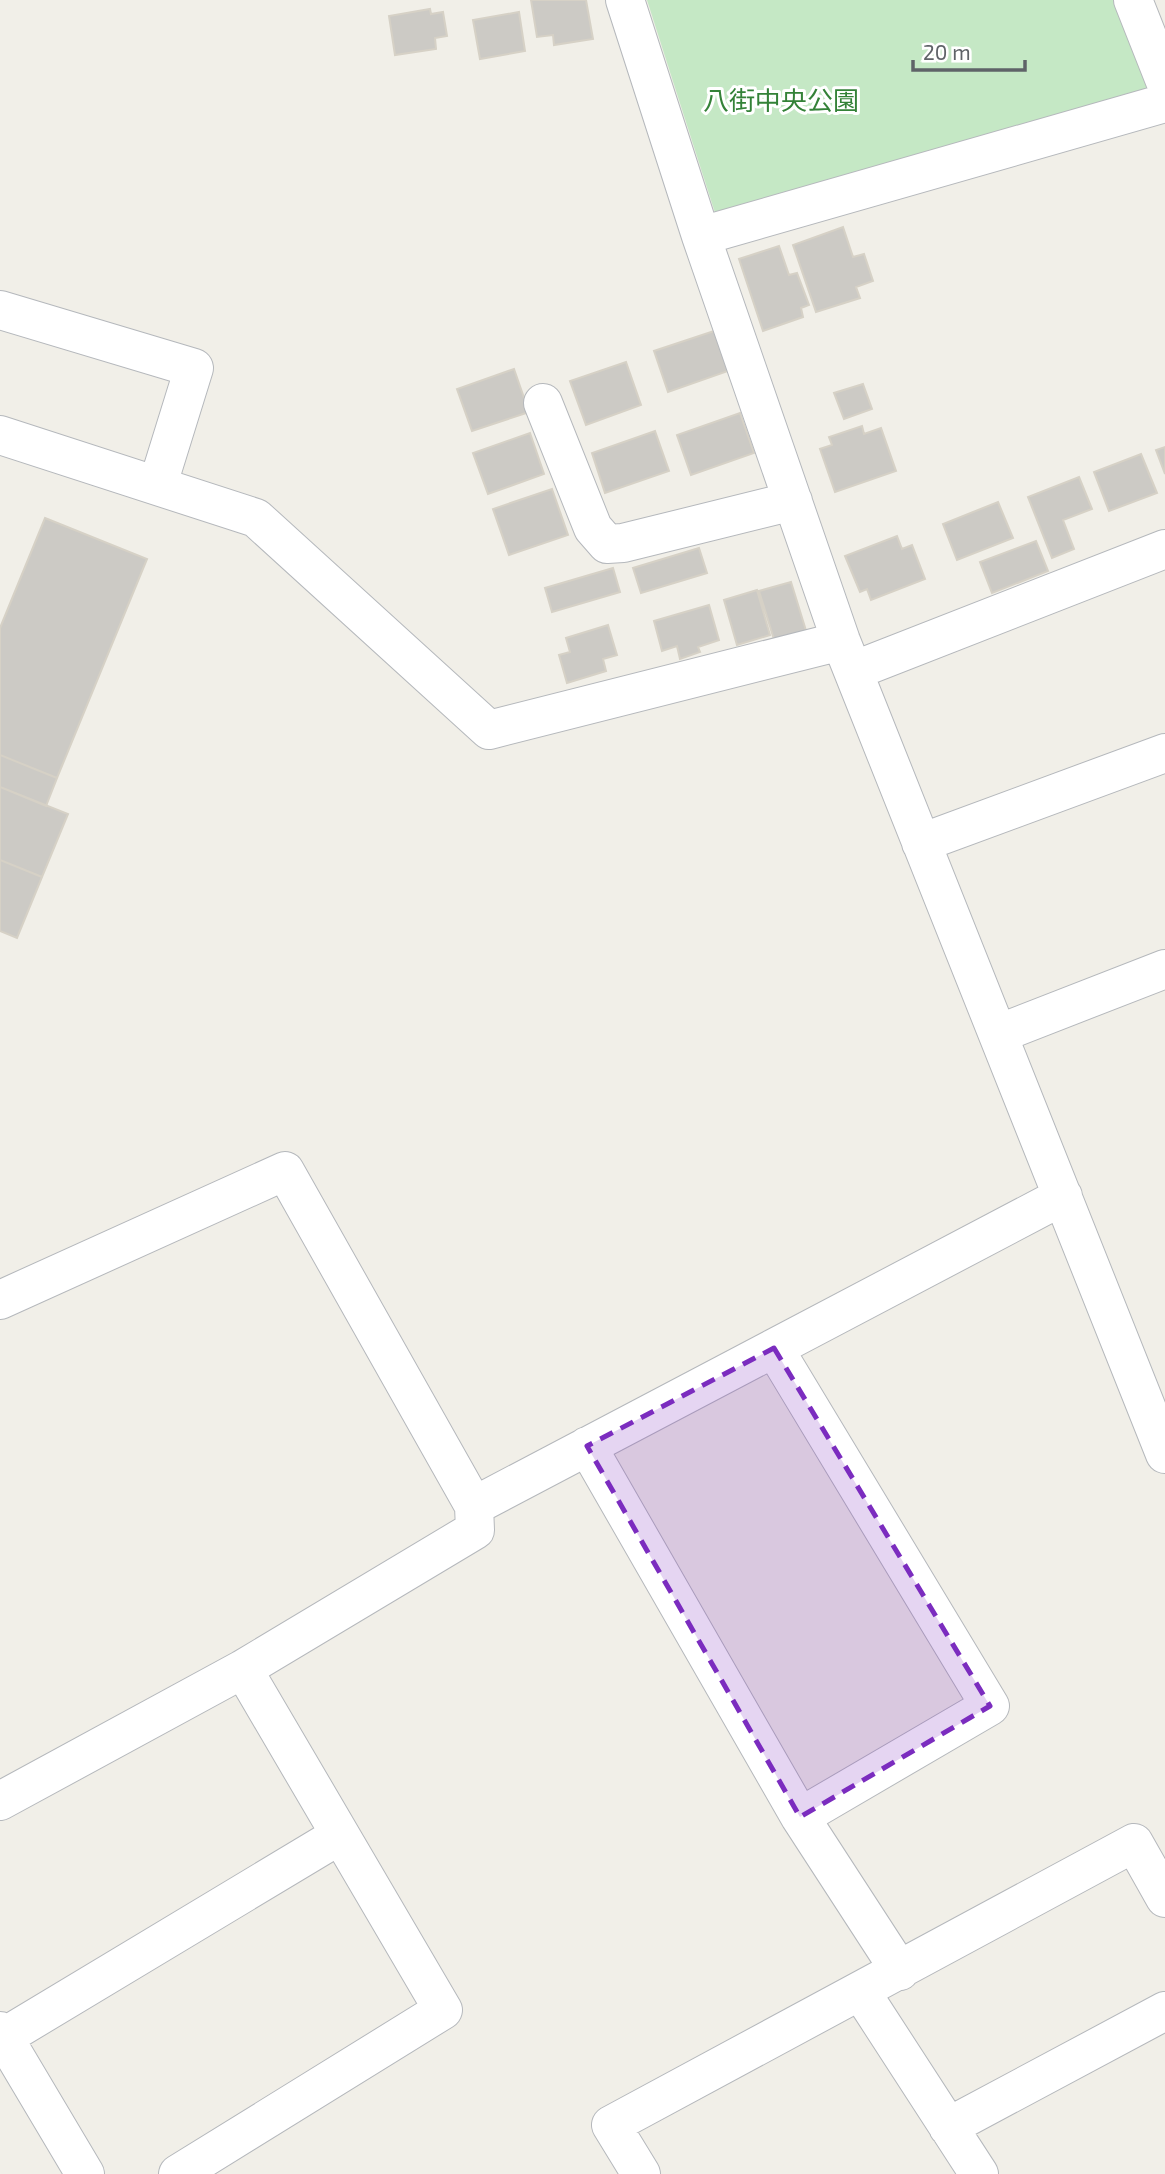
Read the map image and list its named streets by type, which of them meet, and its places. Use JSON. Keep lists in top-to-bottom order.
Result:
{
  "parks": ["八街中央公園"],
  "scale_bar": "20 m"
}
